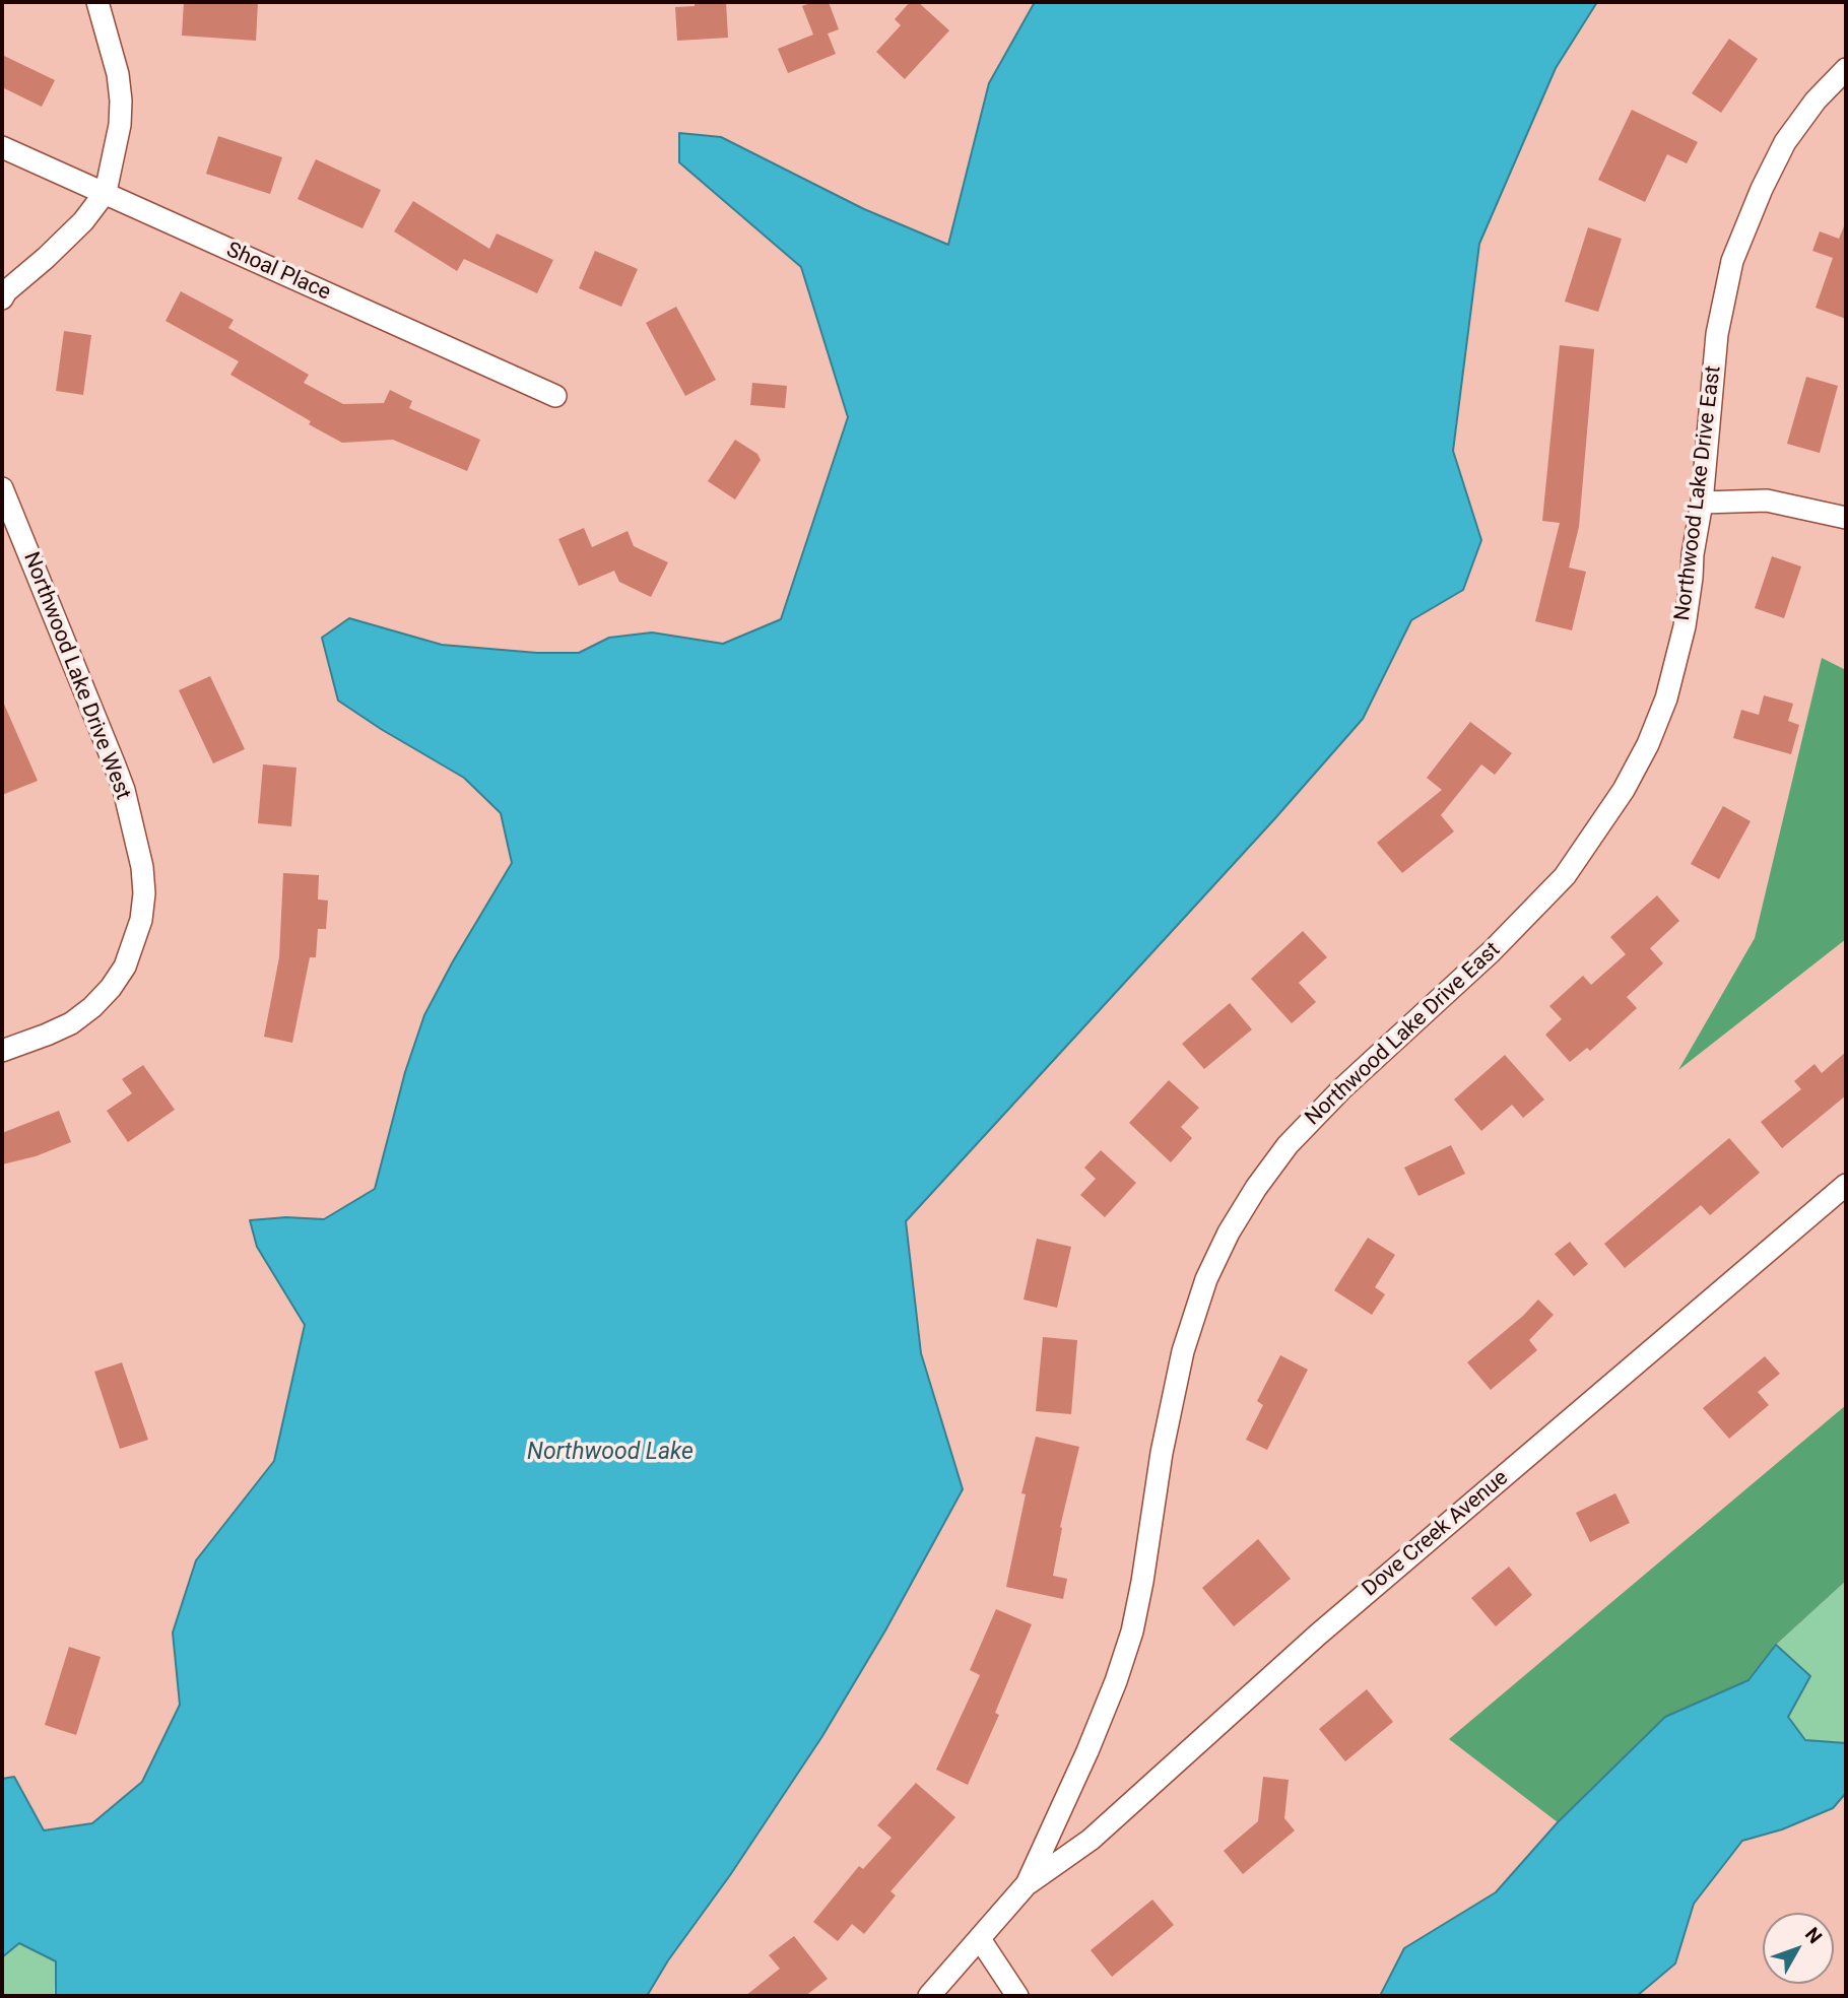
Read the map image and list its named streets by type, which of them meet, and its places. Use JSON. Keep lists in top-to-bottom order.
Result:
{
  "streets": {
    "street": [
      "Shoal Place",
      "Northwood Lake Drive East",
      "Northwood Lake Drive West",
      "Dove Creek Avenue"
    ]
  },
  "crossings": [
    ["Northwood Lake Drive East", "Dove Creek Avenue"]
  ],
  "water": ["Northwood Lake"],
  "north": "top right"
}
